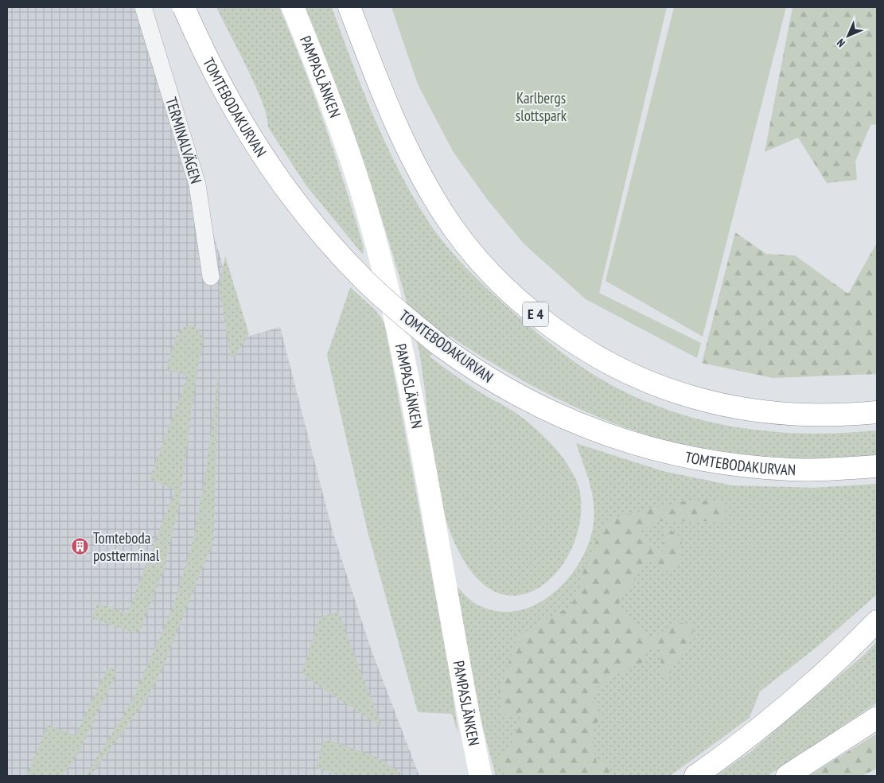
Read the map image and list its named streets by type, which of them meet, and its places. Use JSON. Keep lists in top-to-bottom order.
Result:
{
  "streets": {
    "main road": ["PAMPASLÄNKEN", "TOMTEBODAKURVAN", "E 4"],
    "street": ["TERMINALVÄGEN"]
  },
  "parks": ["Karlbergs slottspark"],
  "places": {
    "building": ["Tomteboda postterminal"]
  },
  "north": "bottom left"
}
